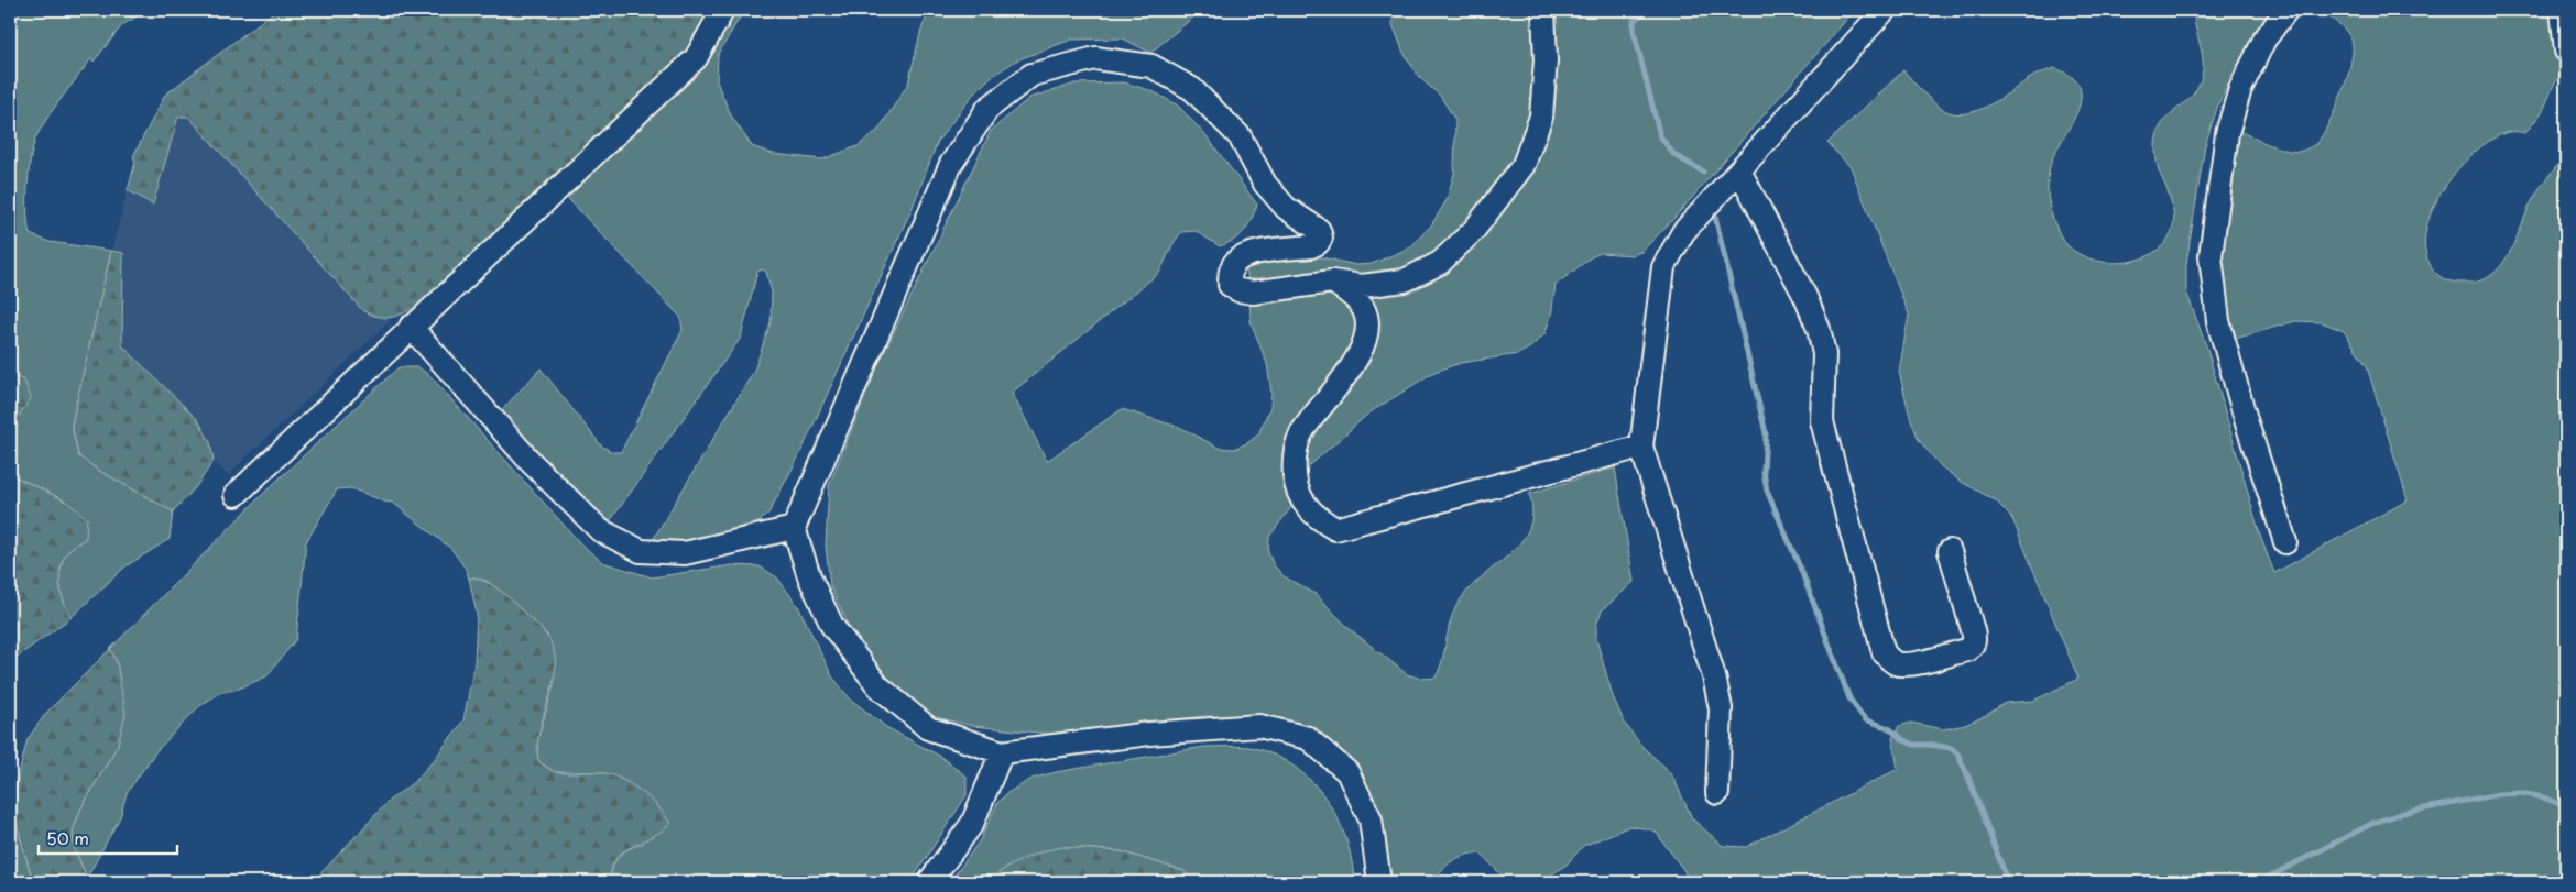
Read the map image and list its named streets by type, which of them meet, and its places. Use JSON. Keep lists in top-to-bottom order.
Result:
{
  "scale_bar": "50 m"
}
